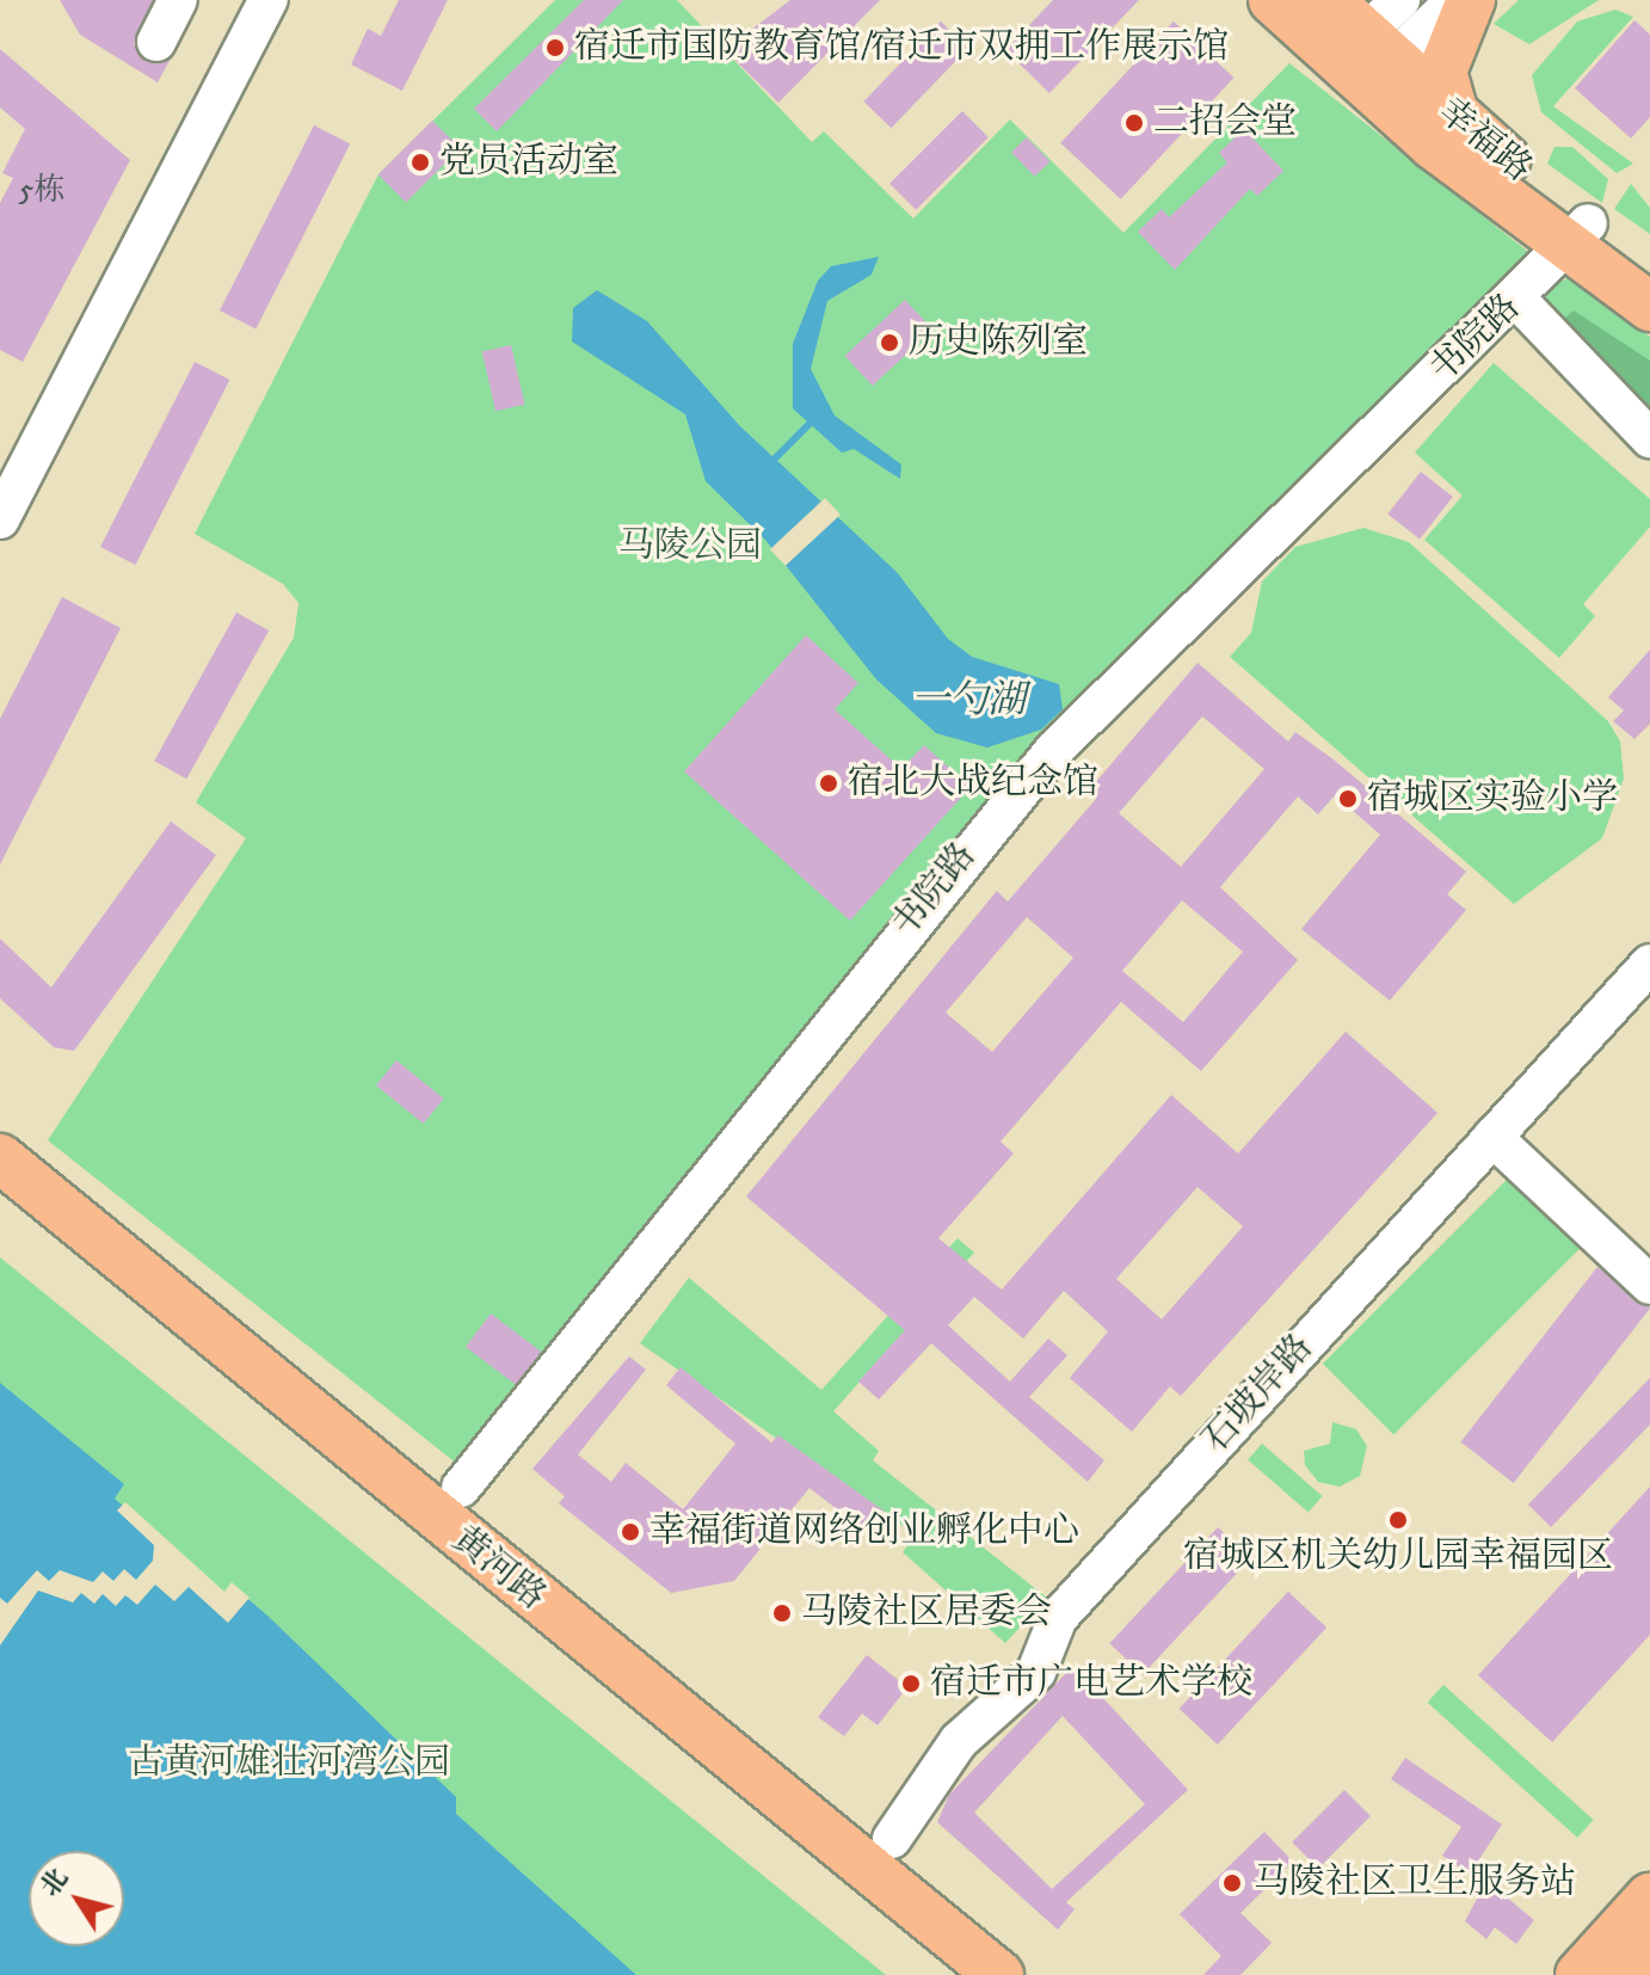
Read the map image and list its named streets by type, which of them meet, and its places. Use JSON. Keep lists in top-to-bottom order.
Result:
{
  "streets": {
    "main road": ["幸福路", "黄河路"],
    "street": ["书院路", "石坡岸路"]
  },
  "crossings": [
    ["幸福路", "书院路"]
  ],
  "water": ["一勺湖"],
  "parks": ["马陵公园", "古黄河雄壮河湾公园"],
  "places": [
    "宿迁市国防教育馆/宿迁市双拥工作展示馆",
    "二招会堂",
    "党员活动室",
    "历史陈列室",
    "宿北大战纪念馆",
    "宿城区实验小学",
    "宿城区机关幼儿园幸福园区",
    "幸福街道网络创业孵化中心",
    "马陵社区居委会",
    "宿迁市广电艺术学校",
    "马陵社区卫生服务站"
  ],
  "house_numbers": ["5栋"],
  "north": "top left"
}
